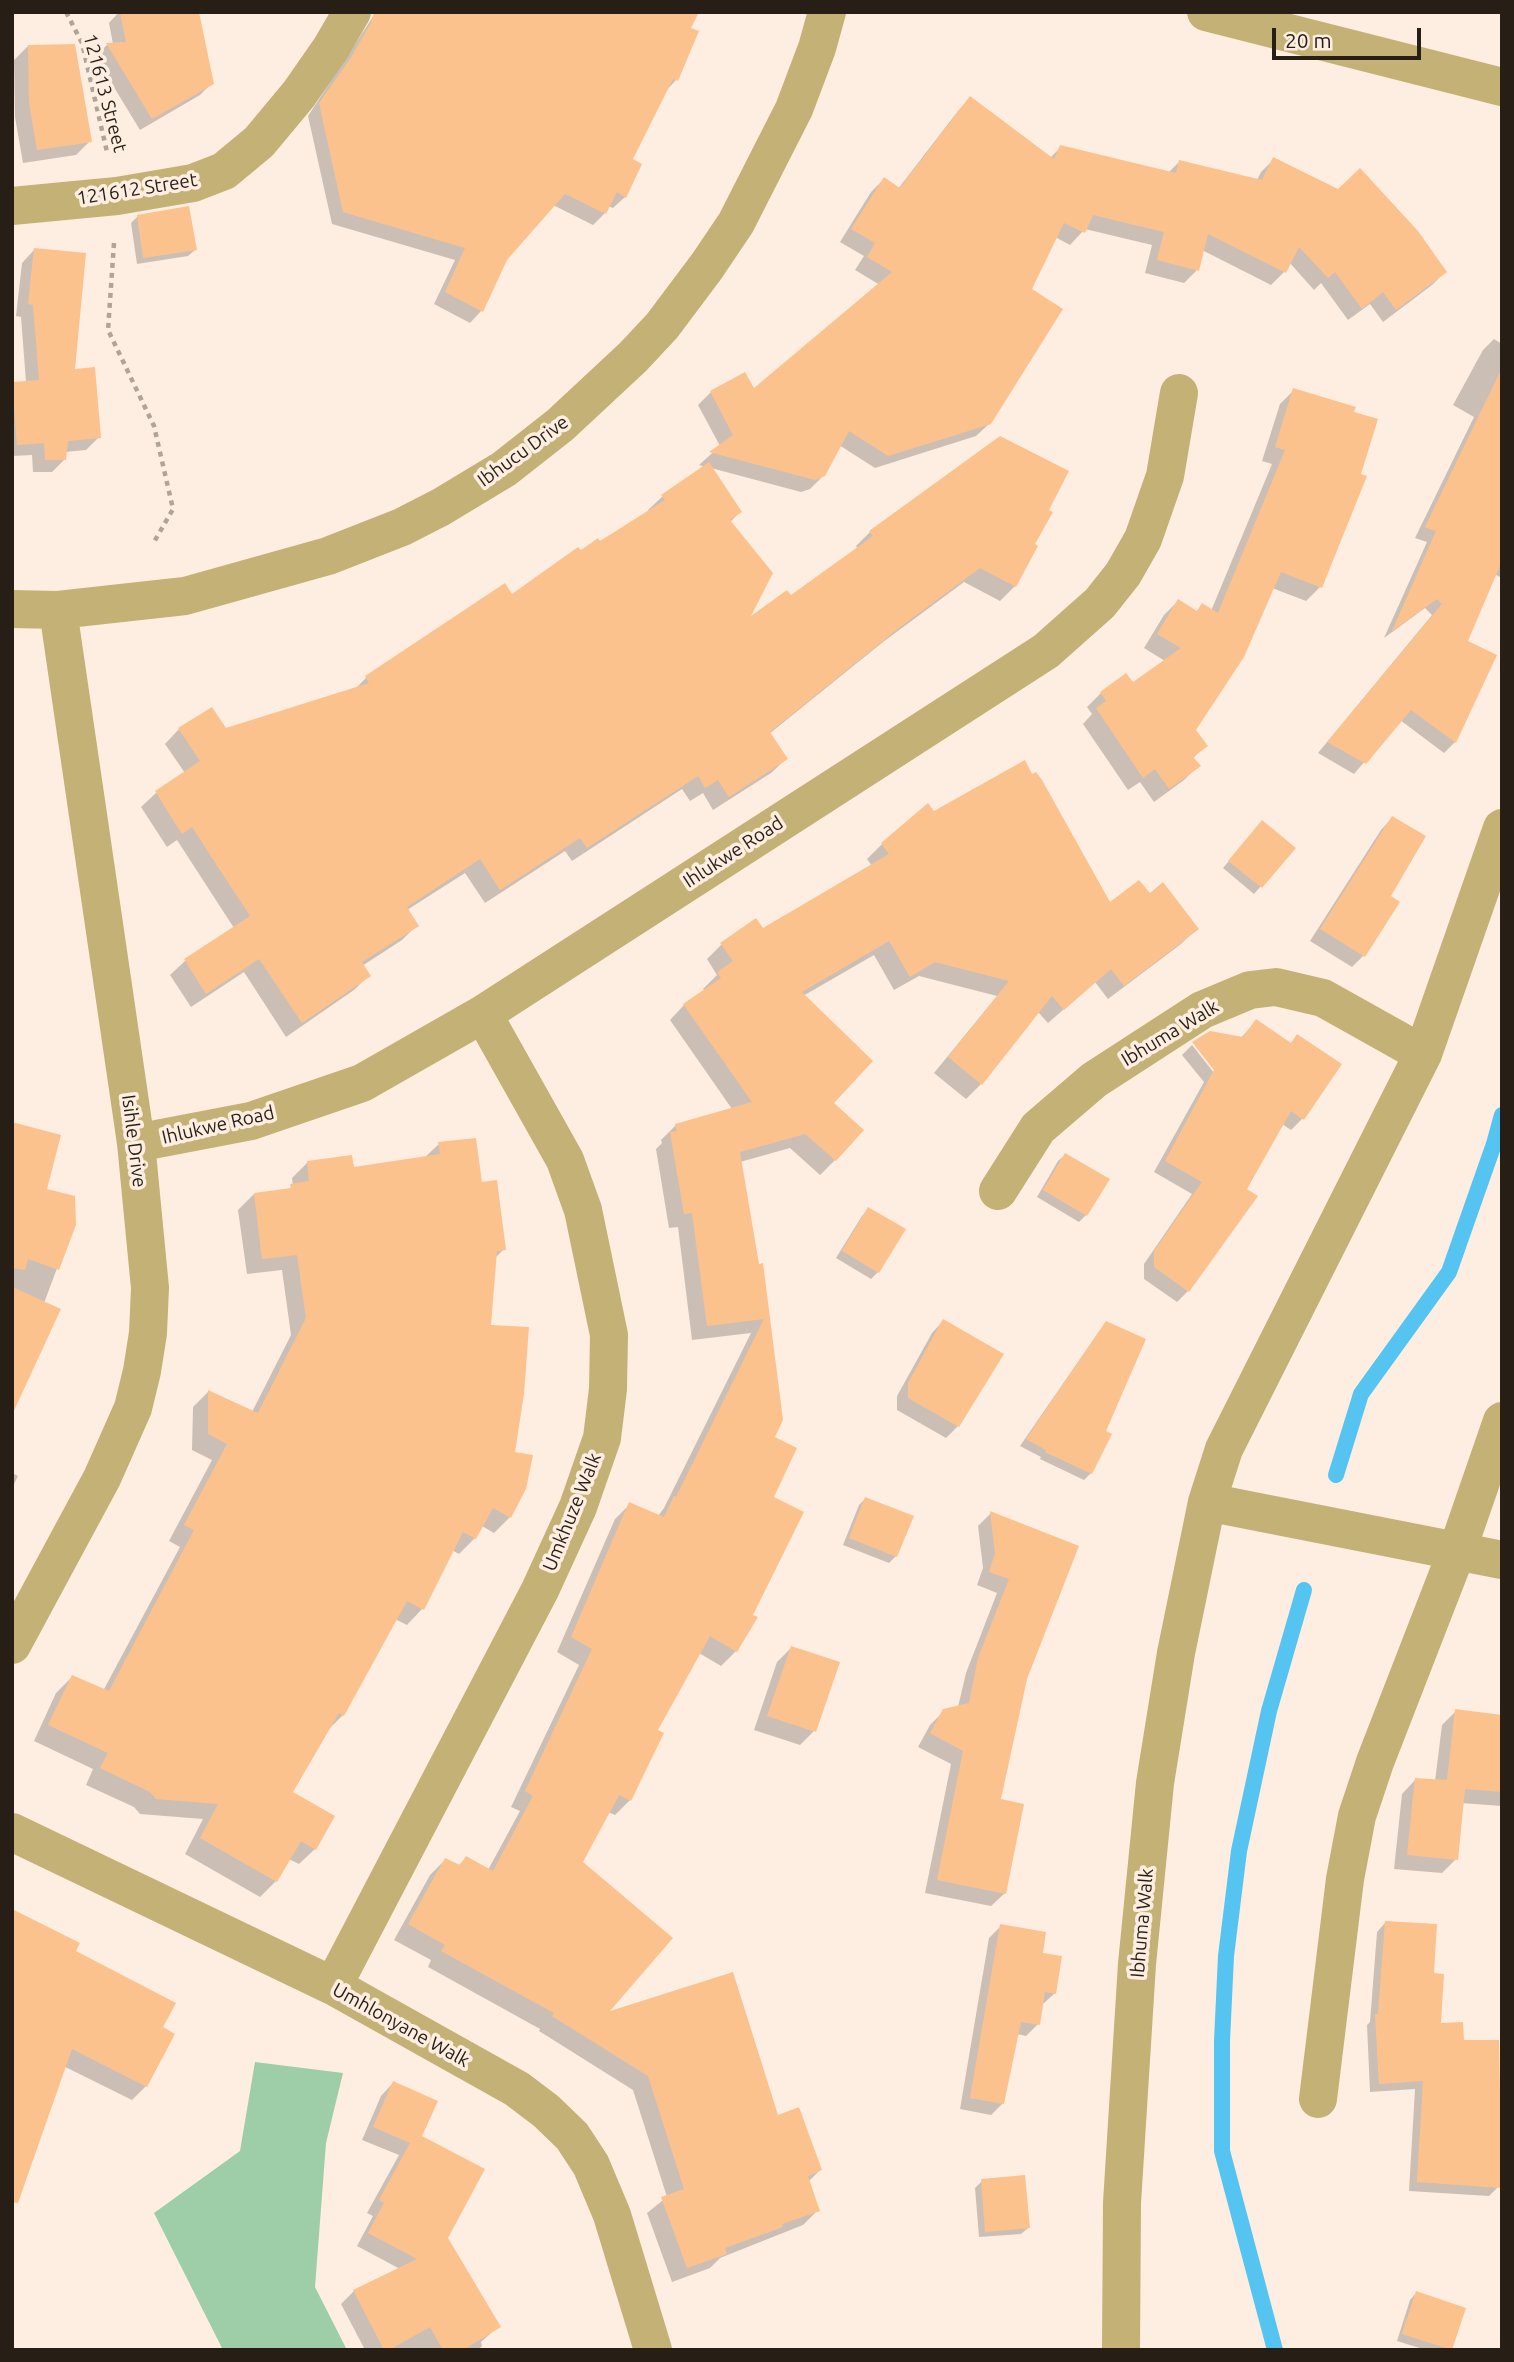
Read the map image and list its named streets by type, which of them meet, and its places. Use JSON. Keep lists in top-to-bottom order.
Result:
{
  "streets": {
    "street": [
      "121612 Street",
      "Ibhucu Drive",
      "Ihlukwe Road",
      "Ibhuma Walk",
      "Isihle Drive",
      "Umkhuze Walk",
      "Umhlonyane Walk"
    ],
    "path": ["121613 Street"]
  },
  "crossings": [
    ["121613 Street", "121612 Street"],
    ["Ibhucu Drive", "Isihle Drive"],
    ["Ihlukwe Road", "Isihle Drive"],
    ["Ihlukwe Road", "Umkhuze Walk"],
    ["Umkhuze Walk", "Umhlonyane Walk"]
  ],
  "scale_bar": "20 m"
}
